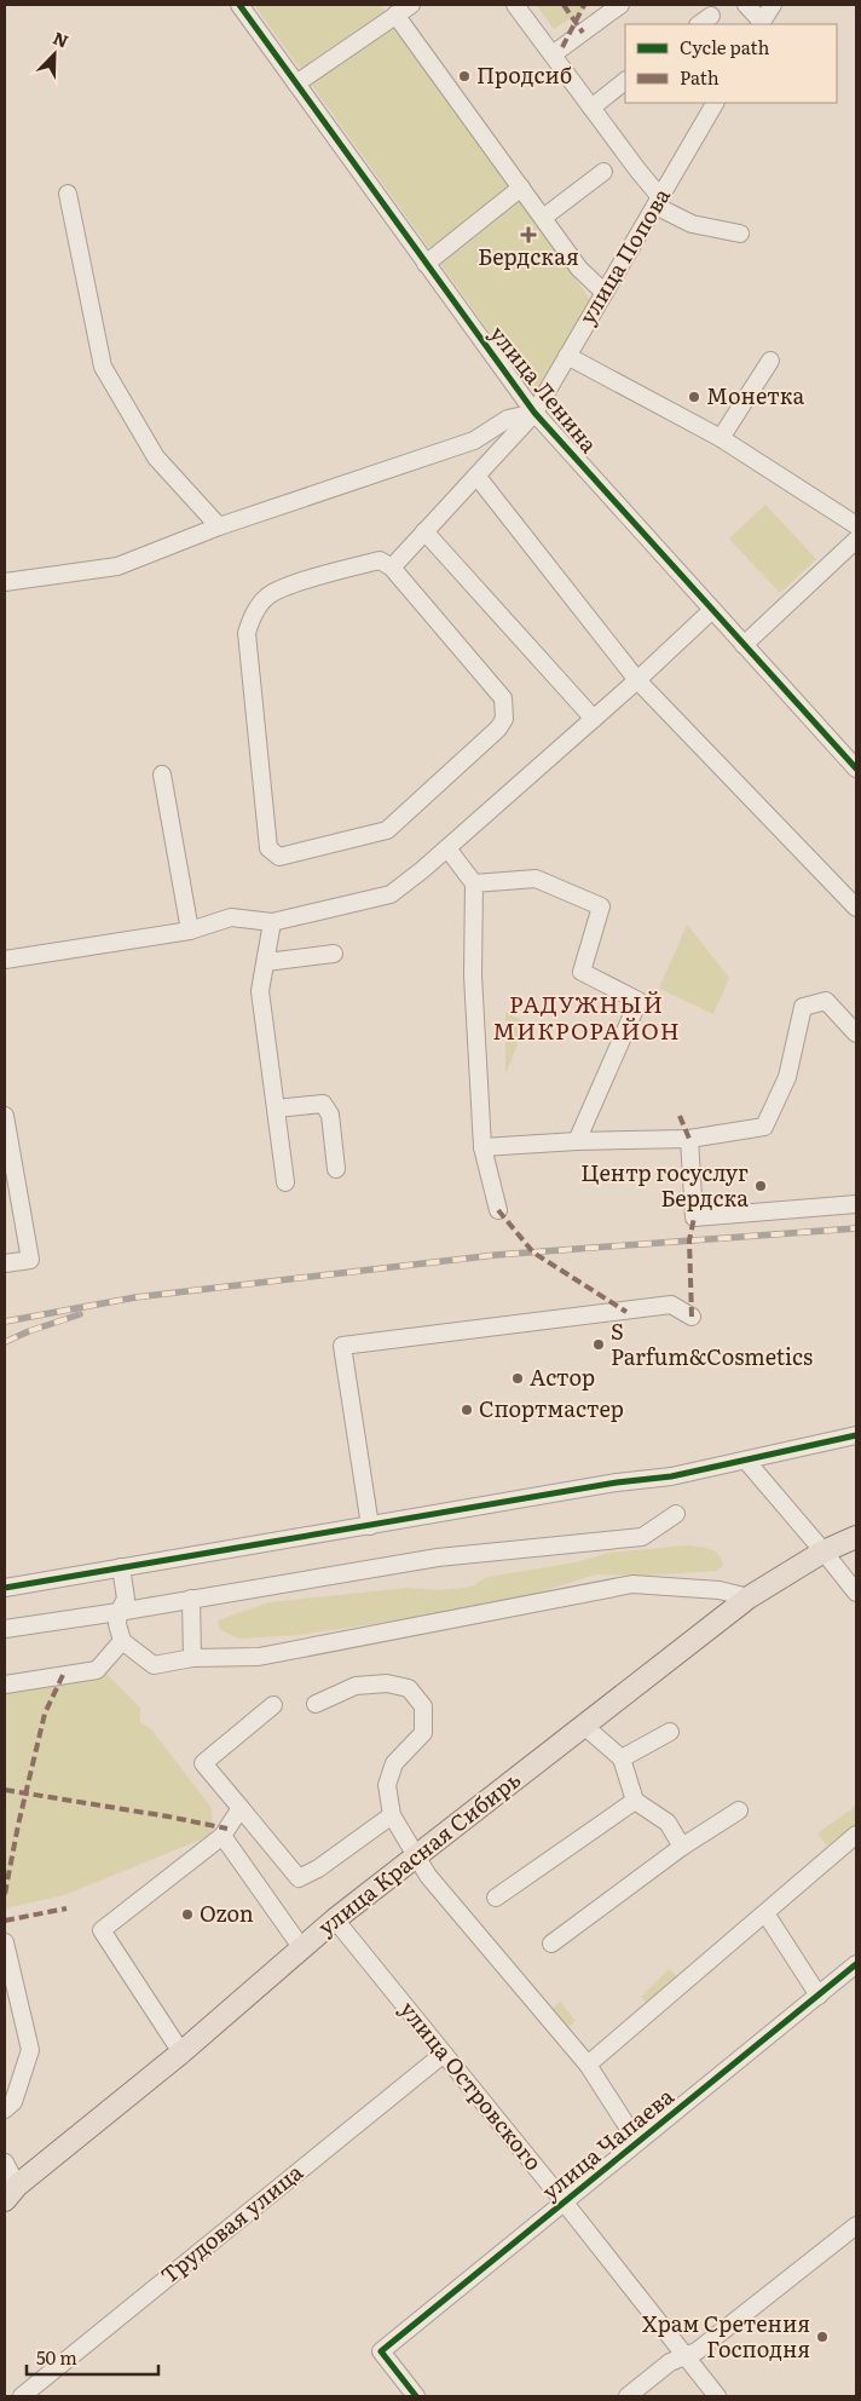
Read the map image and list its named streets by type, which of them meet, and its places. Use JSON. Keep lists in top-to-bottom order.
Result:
{
  "streets": {
    "main road": ["улица Красная Сибирь"],
    "street": [
      "улица Попова",
      "улица Ленина",
      "улица Островского",
      "улица Чапаева",
      "Трудовая улица"
    ]
  },
  "crossings": [
    ["улица Попова", "улица Ленина"],
    ["улица Красная Сибирь", "улица Островского"],
    ["улица Островского", "улица Чапаева"],
    ["улица Островского", "Трудовая улица"]
  ],
  "districts": ["РАДУЖНЫЙ МИКРОРАЙОН"],
  "places": {
    "other": [
      "Продсиб",
      "Монетка",
      "Центр госуслуг Бердска",
      "S Parfum&Cosmetics",
      "Астор",
      "Спортмастер",
      "Ozon",
      "Храм Сретения Господня"
    ],
    "health": ["Бердская"]
  },
  "legend": ["Cycle path", "Path"],
  "scale_bar": "50 m",
  "north": "top right"
}
